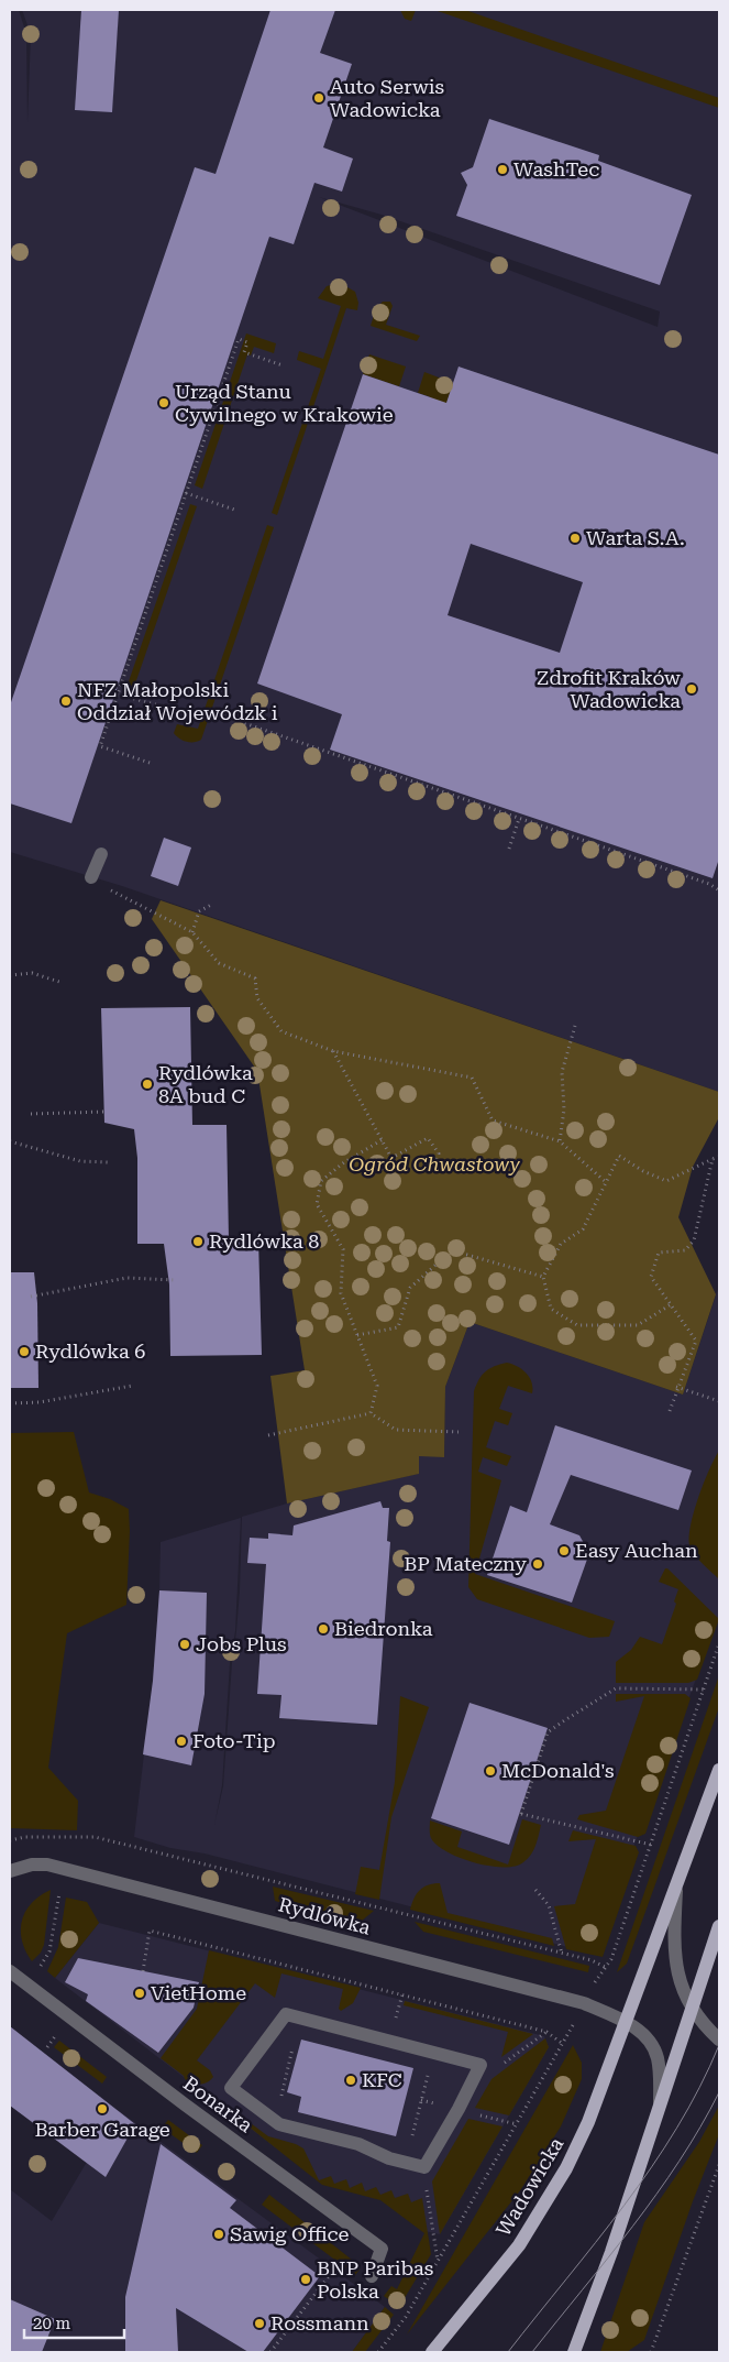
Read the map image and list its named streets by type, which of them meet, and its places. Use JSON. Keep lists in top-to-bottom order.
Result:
{
  "streets": {
    "main road": ["Wadowicka"],
    "street": ["Rydlówka", "Bonarka"]
  },
  "crossings": [
    ["Rydlówka", "Wadowicka"]
  ],
  "parks": ["Ogród Chwastowy"],
  "places": [
    "Auto Serwis Wadowicka",
    "WashTec",
    "Urząd Stanu Cywilnego w Krakowie",
    "Warta S.A.",
    "Zdrofit Kraków Wadowicka",
    "NFZ Małopolski Oddział Wojewódzk i",
    "Rydlówka 8A bud C",
    "Rydlówka 8",
    "Rydlówka 6",
    "Easy Auchan",
    "BP Mateczny",
    "Biedronka",
    "Jobs Plus",
    "Foto-Tip",
    "McDonald's",
    "VietHome",
    "KFC",
    "Barber Garage",
    "Sawig Office",
    "BNP Paribas Polska",
    "Rossmann"
  ],
  "scale_bar": "20 m"
}
